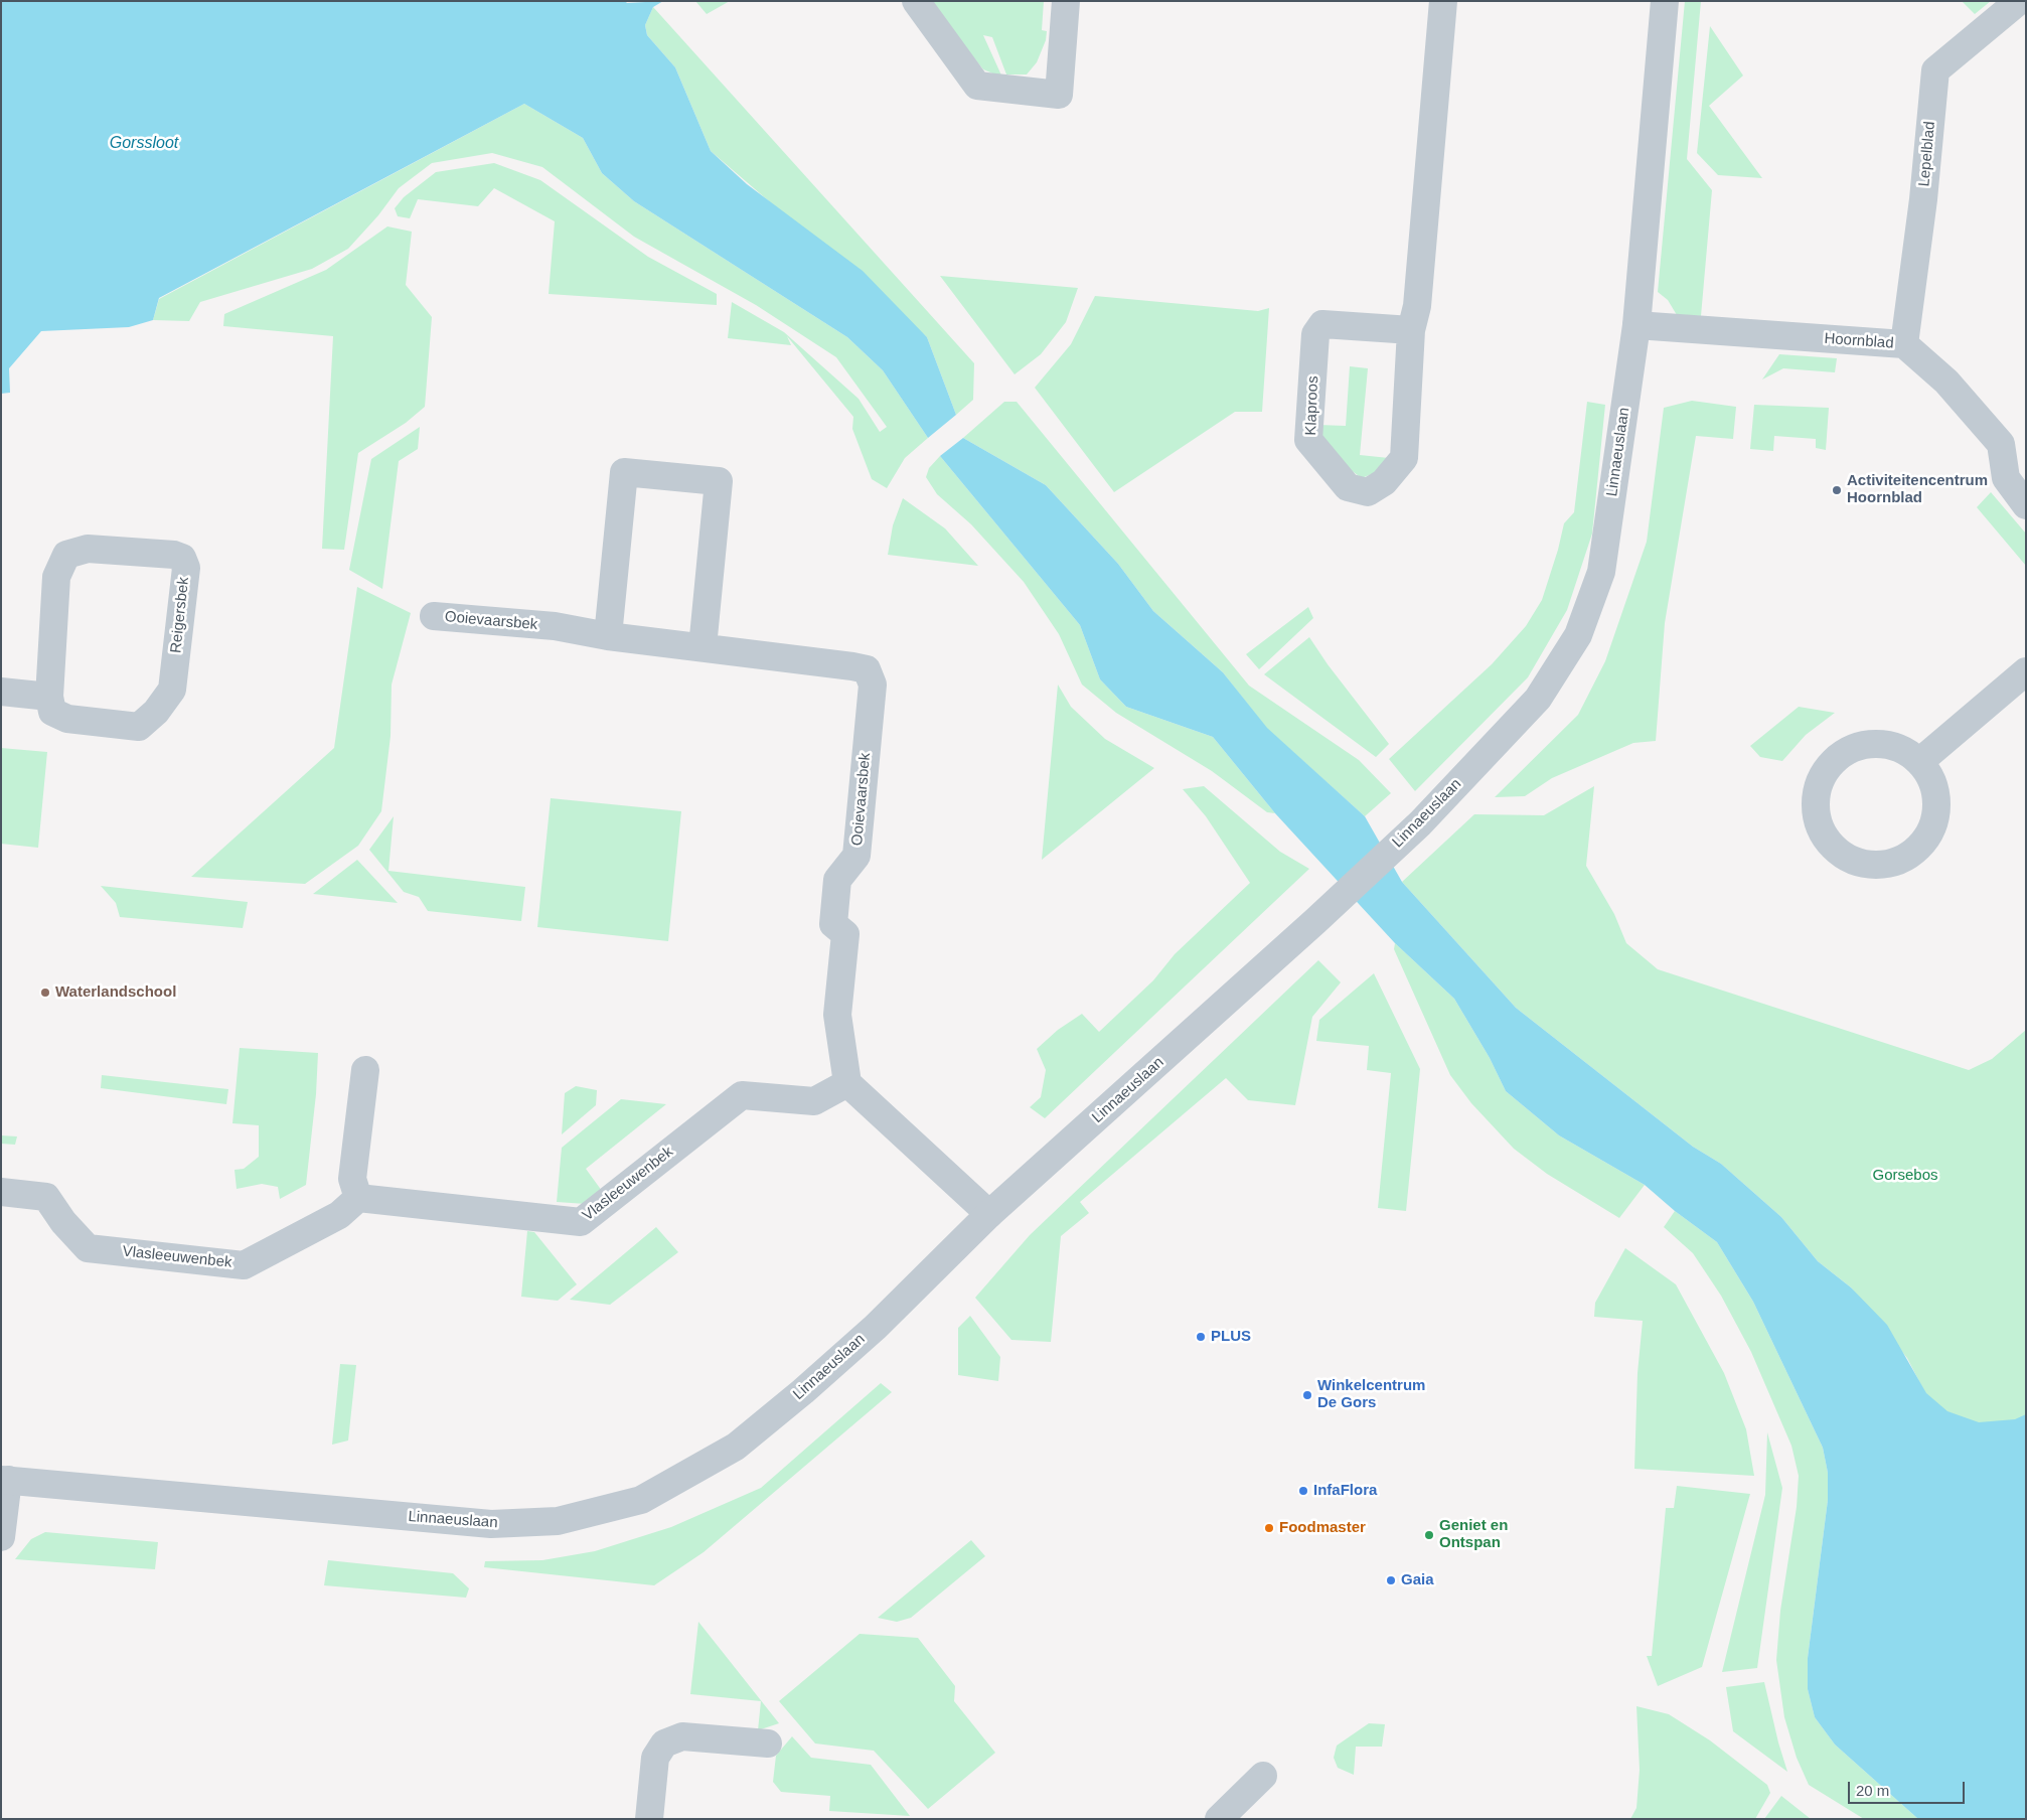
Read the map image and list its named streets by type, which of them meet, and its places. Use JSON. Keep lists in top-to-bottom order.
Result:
{
  "streets": {
    "street": [
      "Lepelblad",
      "Hoornblad",
      "Klaproos",
      "Linnaeuslaan",
      "Reigersbek",
      "Ooievaarsbek",
      "Vlasleeuwenbek"
    ]
  },
  "crossings": [
    ["Lepelblad", "Hoornblad"],
    ["Hoornblad", "Linnaeuslaan"],
    ["Ooievaarsbek", "Vlasleeuwenbek"]
  ],
  "water": ["Gorssloot"],
  "parks": ["Gorsebos"],
  "places": [
    "Activiteitencentrum Hoornblad",
    "Waterlandschool",
    "PLUS",
    "Winkelcentrum De Gors",
    "InfaFlora",
    "Foodmaster",
    "Geniet en Ontspan",
    "Gaia"
  ],
  "scale_bar": "20 m"
}
